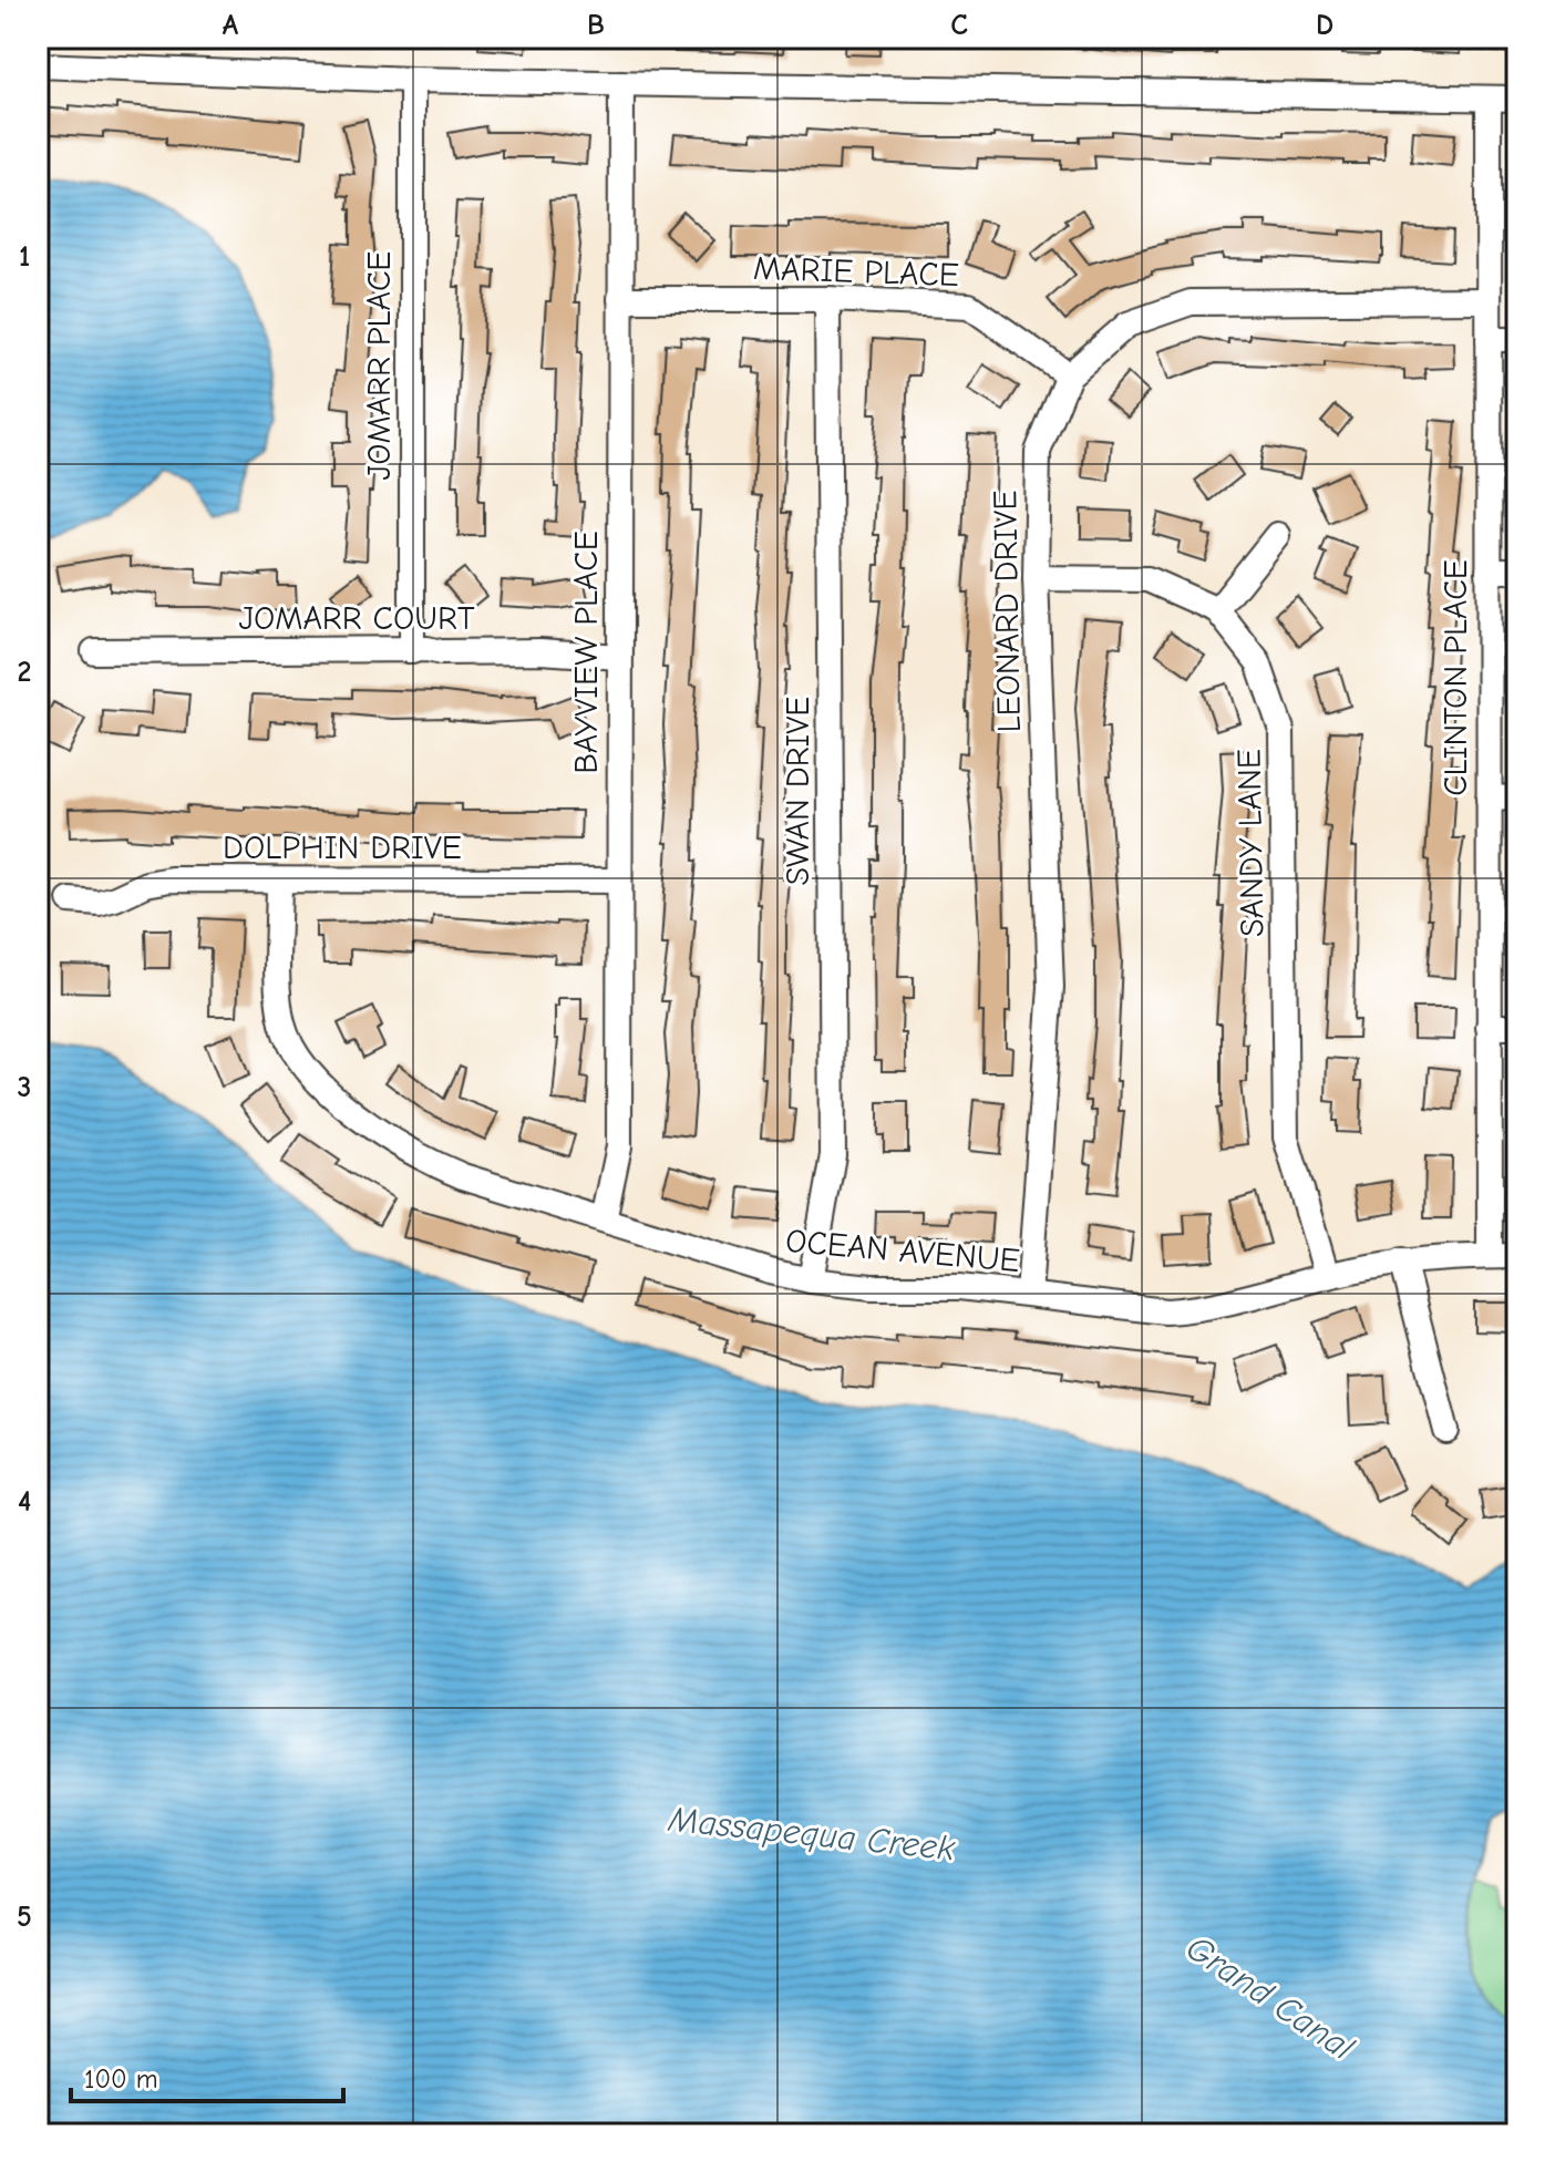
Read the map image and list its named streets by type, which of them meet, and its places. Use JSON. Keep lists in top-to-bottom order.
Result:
{
  "streets": {
    "street": [
      "MARIE PLACE",
      "JOMARR PLACE",
      "LEONARD DRIVE",
      "JOMARR COURT",
      "BAYVIEW PLACE",
      "CLINTON PLACE",
      "SWAN DRIVE",
      "SANDY LANE",
      "DOLPHIN DRIVE",
      "OCEAN AVENUE"
    ]
  },
  "crossings": [
    ["MARIE PLACE", "LEONARD DRIVE"],
    ["MARIE PLACE", "BAYVIEW PLACE"],
    ["MARIE PLACE", "SWAN DRIVE"],
    ["JOMARR PLACE", "JOMARR COURT"],
    ["LEONARD DRIVE", "CLINTON PLACE"],
    ["LEONARD DRIVE", "SANDY LANE"],
    ["LEONARD DRIVE", "OCEAN AVENUE"],
    ["JOMARR COURT", "BAYVIEW PLACE"],
    ["BAYVIEW PLACE", "DOLPHIN DRIVE"],
    ["BAYVIEW PLACE", "OCEAN AVENUE"],
    ["CLINTON PLACE", "OCEAN AVENUE"],
    ["SWAN DRIVE", "OCEAN AVENUE"],
    ["SANDY LANE", "OCEAN AVENUE"],
    ["DOLPHIN DRIVE", "OCEAN AVENUE"]
  ],
  "water": ["Massapequa Creek", "Grand Canal"],
  "scale_bar": "100 m",
  "grid": {
    "columns": [
      "A",
      "B",
      "C",
      "D"
    ],
    "rows": [
      "1",
      "2",
      "3",
      "4",
      "5"
    ]
  }
}
